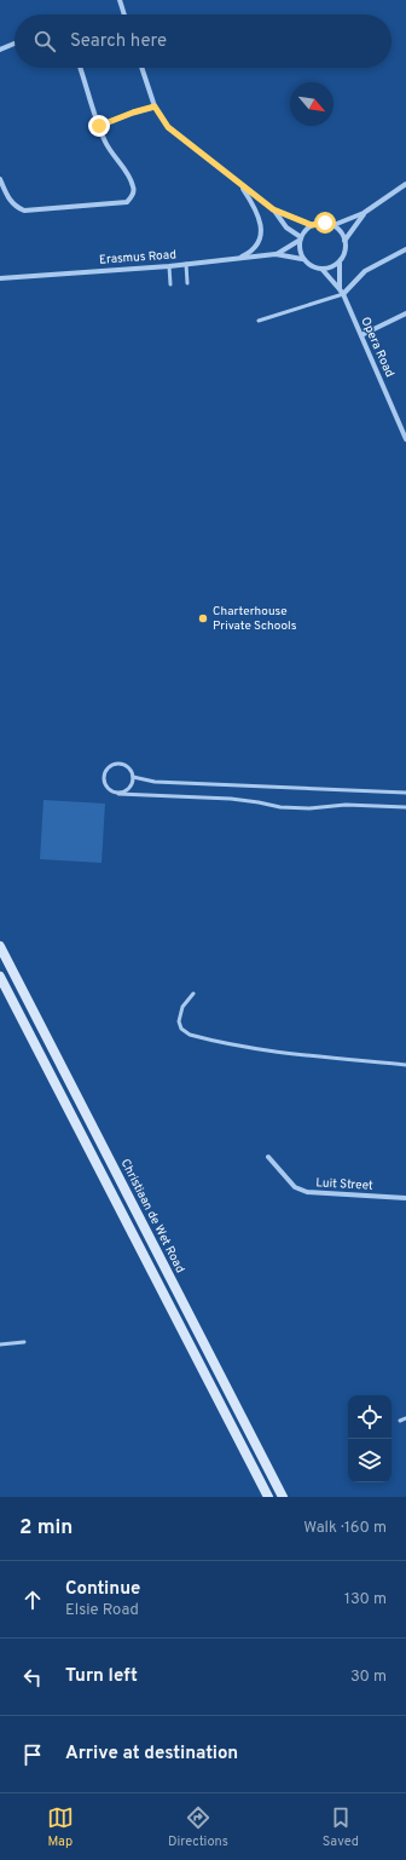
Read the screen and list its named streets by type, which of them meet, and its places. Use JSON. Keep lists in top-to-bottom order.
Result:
{
  "streets": {
    "main road": ["Christiaan de Wet Road"],
    "street": ["Erasmus Road", "Opera Road", "Luit Street"]
  },
  "crossings": [
    ["Erasmus Road", "Opera Road"]
  ],
  "places": ["Charterhouse Private Schools"],
  "north": "bottom right",
  "page": {
    "search": "Search here",
    "heading": ["2 min", "Walk · 160 m"],
    "list": [
      ["Continue", "Elsie Road", "130 m"],
      ["Turn left", "30 m"],
      "Arrive at destination"
    ],
    "nav": ["Map", "Directions", "Saved"]
  }
}
